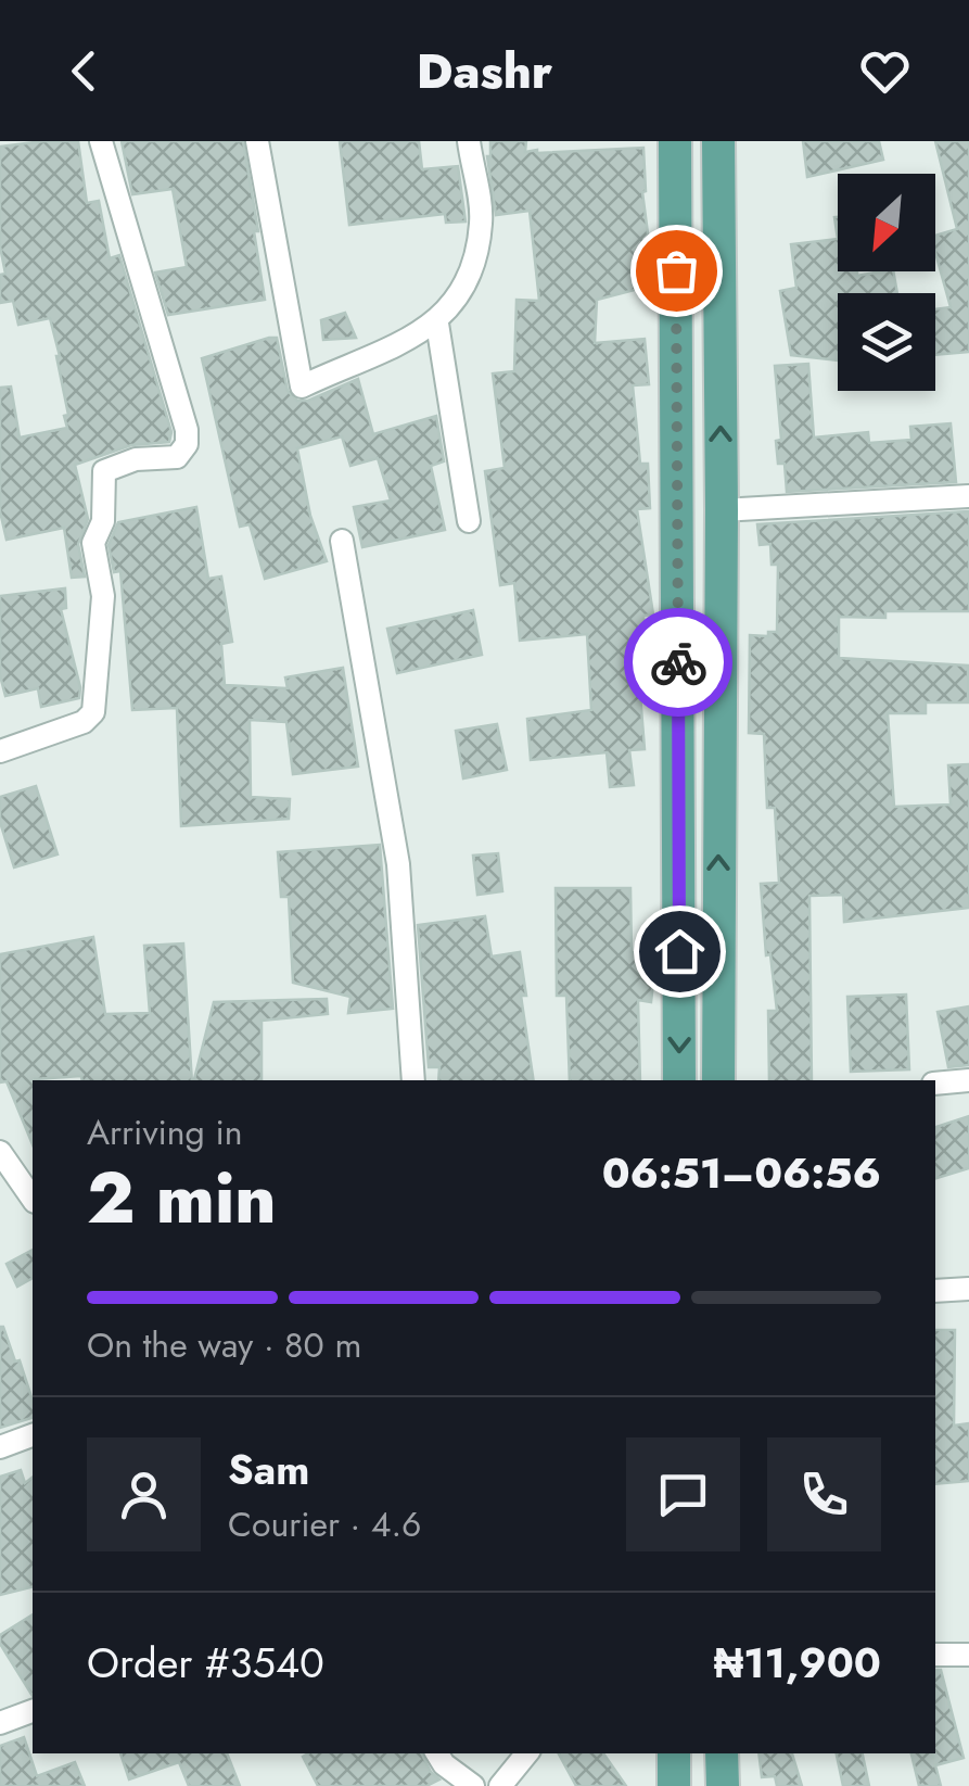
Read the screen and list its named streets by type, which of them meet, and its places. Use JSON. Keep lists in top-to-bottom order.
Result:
{
  "north": "bottom left",
  "page": {
    "header": "Dashr",
    "heading": ["2 min", "Arriving in", "06:51–06:56"],
    "panel": [
      "Sam",
      "Courier · 4.6",
      "Order #3540",
      "₦11,900"
    ],
    "bar": "On the way · 80 m"
  }
}
